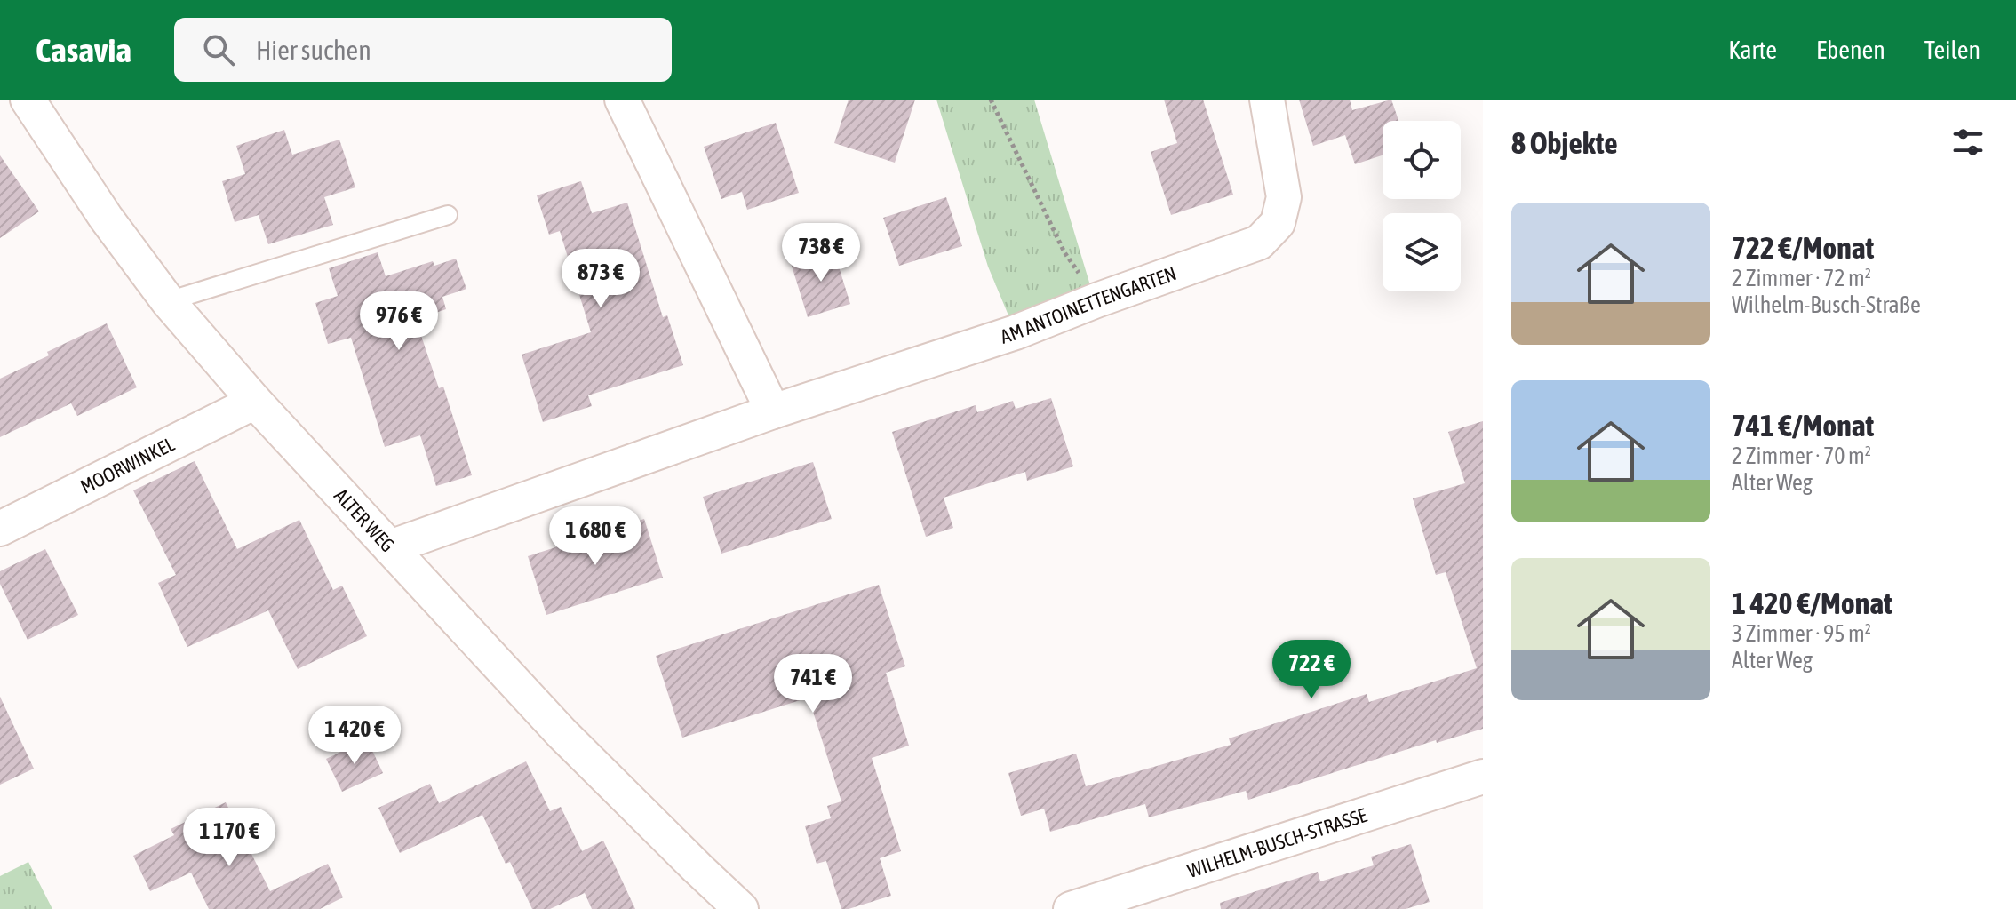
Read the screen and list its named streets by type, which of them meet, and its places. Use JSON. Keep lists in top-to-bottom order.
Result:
{
  "streets": {
    "street": [
      "AM ANTOINETTENGARTEN",
      "MOORWINKEL",
      "ALTER WEG",
      "WILHELM-BUSCH-STRASSE"
    ]
  },
  "crossings": [
    ["AM ANTOINETTENGARTEN", "ALTER WEG"],
    ["MOORWINKEL", "ALTER WEG"]
  ],
  "page": {
    "header": "Casavia",
    "search": "Hier suchen",
    "nav": ["Karte", "Ebenen", "Teilen"],
    "heading": "8 Objekte",
    "list": [
      {
        "name": "722 €/Monat",
        "note": "2 Zimmer · 72 m² · Wilhelm-Busch-Straße"
      },
      {
        "name": "741 €/Monat",
        "note": "2 Zimmer · 70 m² · Alter Weg"
      },
      {
        "name": "1 420 €/Monat",
        "note": "3 Zimmer · 95 m² · Alter Weg"
      }
    ],
    "price": [
      "738 €",
      "873 €",
      "976 €",
      "1 680 €",
      "722 €",
      "741 €",
      "1 420 €",
      "1 170 €"
    ]
  }
}
